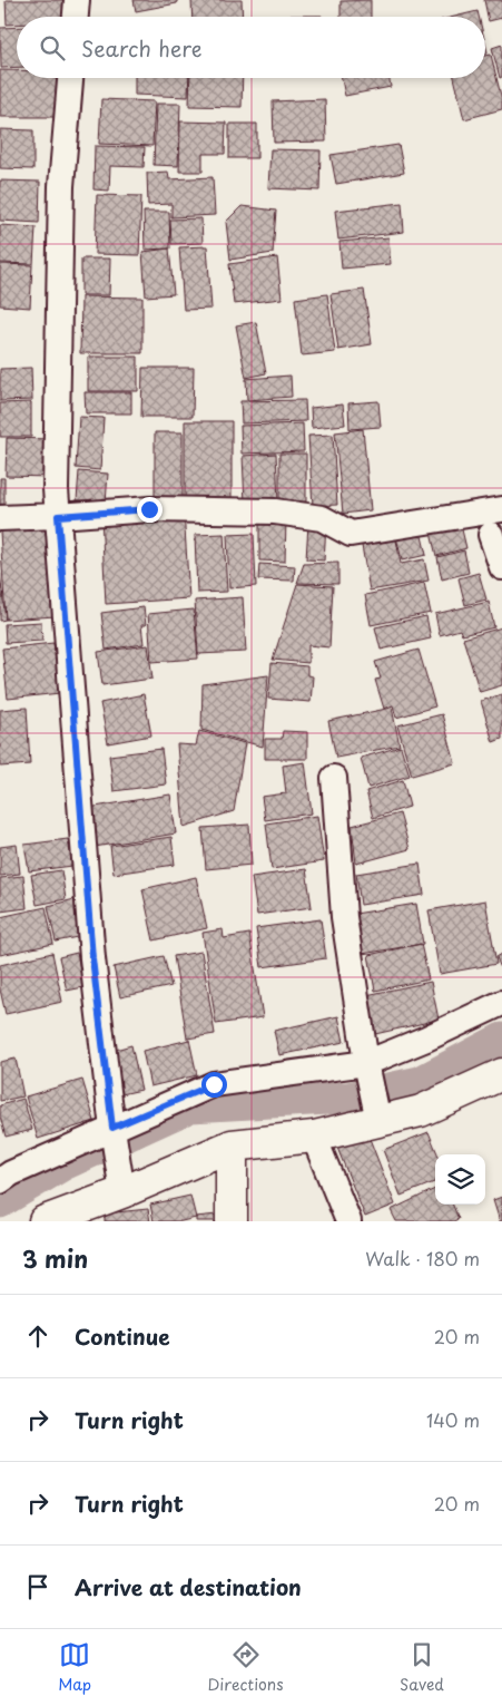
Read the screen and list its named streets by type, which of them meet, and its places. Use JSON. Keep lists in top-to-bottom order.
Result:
{
  "page": {
    "search": "Search here",
    "heading": ["3 min", "Walk · 180 m"],
    "list": [
      ["Continue", "20 m"],
      ["Turn right", "140 m"],
      ["Turn right", "20 m"],
      "Arrive at destination"
    ],
    "nav": ["Map", "Directions", "Saved"]
  }
}
